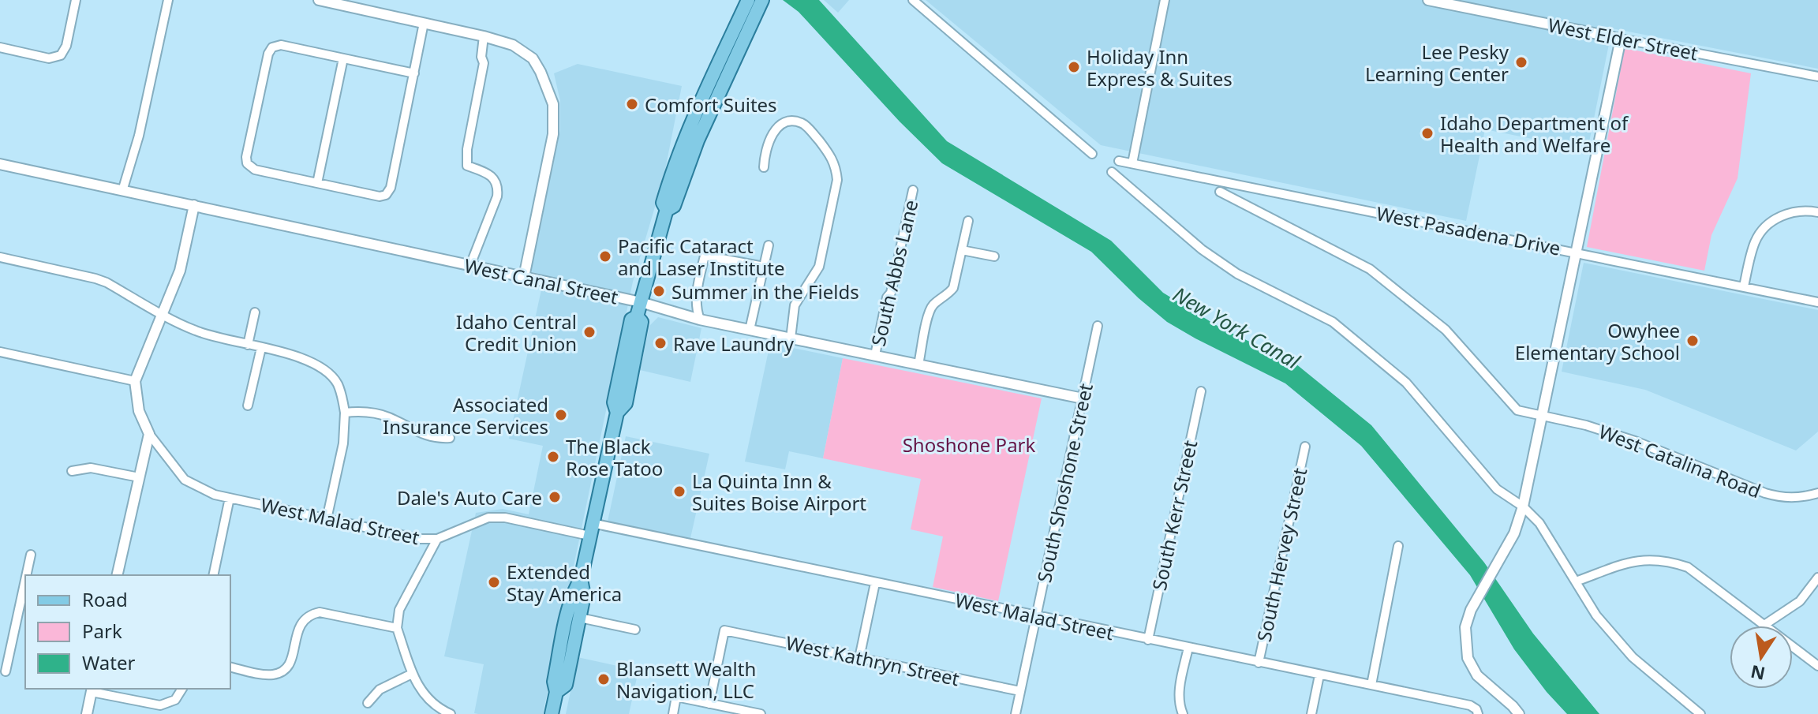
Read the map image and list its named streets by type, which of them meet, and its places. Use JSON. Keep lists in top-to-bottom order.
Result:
{
  "streets": {
    "street": [
      "West Elder Street",
      "West Pasadena Drive",
      "South Abbs Lane",
      "West Canal Street",
      "West Catalina Road",
      "South Shoshone Street",
      "South Kerr Street",
      "West Malad Street",
      "South Hervey Street",
      "West Kathryn Street"
    ]
  },
  "crossings": [
    ["South Abbs Lane", "West Canal Street"],
    ["West Canal Street", "South Shoshone Street"],
    ["South Shoshone Street", "West Malad Street"],
    ["South Shoshone Street", "West Kathryn Street"],
    ["South Kerr Street", "West Malad Street"],
    ["West Malad Street", "South Hervey Street"]
  ],
  "water": ["New York Canal"],
  "parks": ["Shoshone Park"],
  "places": [
    "Lee Pesky Learning Center",
    "Holiday Inn Express & Suites",
    "Comfort Suites",
    "Idaho Department of Health and Welfare",
    "Pacific Cataract and Laser Institute",
    "Summer in the Fields",
    "Idaho Central Credit Union",
    "Owyhee Elementary School",
    "Rave Laundry",
    "Associated Insurance Services",
    "The Black Rose Tatoo",
    "La Quinta Inn & Suites Boise Airport",
    "Dale's Auto Care",
    "Extended Stay America",
    "Blansett Wealth Navigation, LLC"
  ],
  "legend": ["Road", "Park", "Water"],
  "north": "bottom"
}
